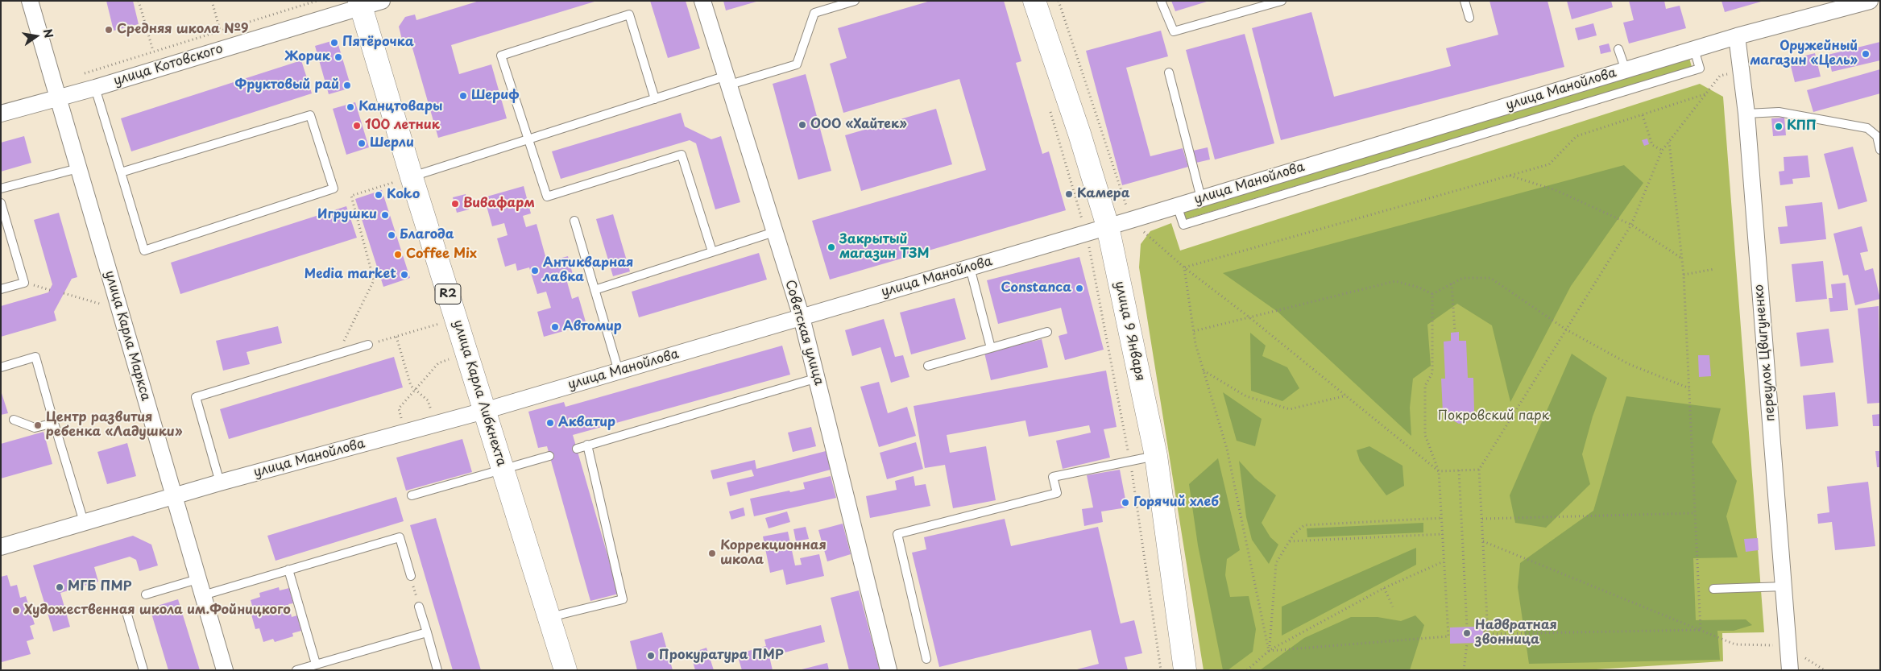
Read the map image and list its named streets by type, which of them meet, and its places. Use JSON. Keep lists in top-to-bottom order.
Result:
{
  "streets": {
    "main road": ["R2", "улица 9 Января", "улица Карла Либкнехта"],
    "street": [
      "улица Котовского",
      "улица Манойлова",
      "Советская улица",
      "улица Карла Маркса",
      "переулок Цвигуненко"
    ]
  },
  "crossings": [
    ["улица Котовского", "улица Карла Маркса"],
    ["улица Котовского", "улица Карла Либкнехта"],
    ["улица Манойлова", "улица 9 Января"],
    ["улица Манойлова", "Советская улица"],
    ["улица Манойлова", "улица Карла Маркса"],
    ["улица Манойлова", "переулок Цвигуненко"],
    ["улица Манойлова", "улица Карла Либкнехта"]
  ],
  "parks": ["Покровский парк"],
  "places": [
    "Средняя школа №9",
    "Пятёрочка",
    "Оружейный магазин «Цель»",
    "Жорик",
    "Фруктовый рай",
    "Шериф",
    "Канцтовары",
    "ООО «Хайтек»",
    "100 летник",
    "КПП",
    "Шерли",
    "Камера",
    "Koko",
    "Вивафарм",
    "Игрушки",
    "Благода",
    "Закрытый магазин ТЗМ",
    "Coffee Mix",
    "Антикварная лавка",
    "Media market",
    "Constanca",
    "Автомир",
    "Акватир",
    "Центр развития ребенка «Ладушки»",
    "Горячий хлеб",
    "Коррекционная школа",
    "МГБ ПМР",
    "Художественная школа им.Фойницкого",
    "Надвратная звонница",
    "Прокуратура ПМР"
  ],
  "north": "right"
}
